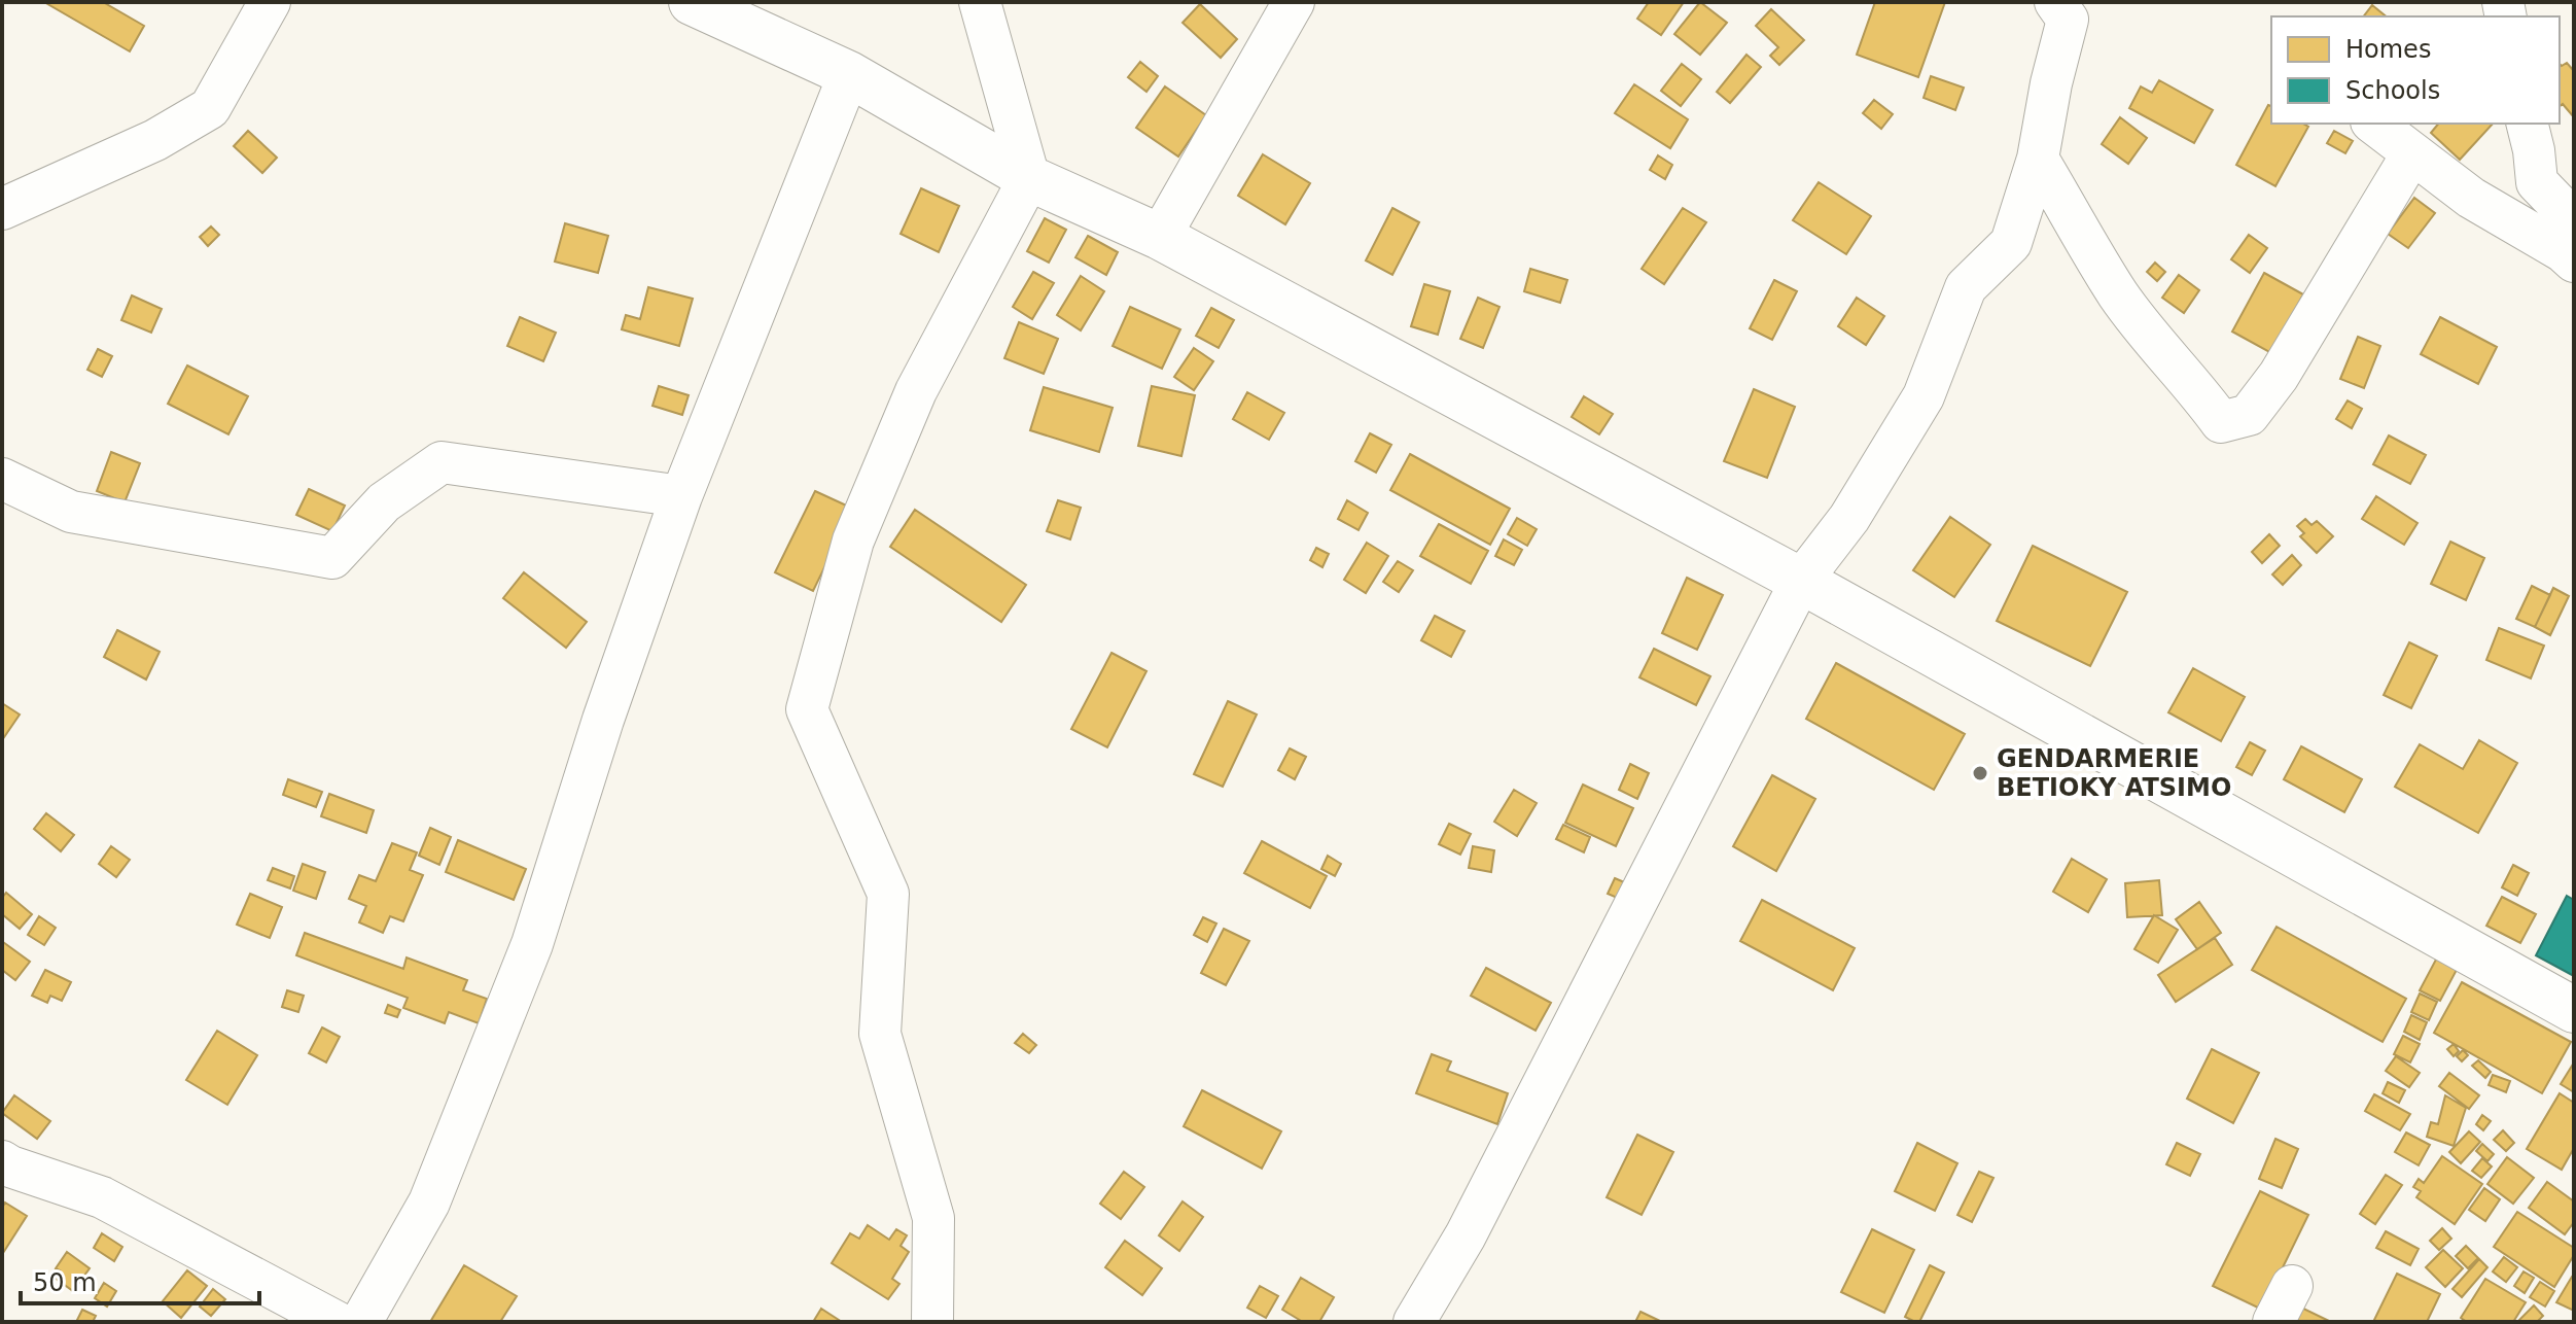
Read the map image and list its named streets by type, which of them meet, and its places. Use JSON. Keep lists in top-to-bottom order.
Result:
{
  "places": ["GENDARMERIE BETIOKY ATSIMO"],
  "legend": ["Homes", "Schools"],
  "scale_bar": "50 m"
}
